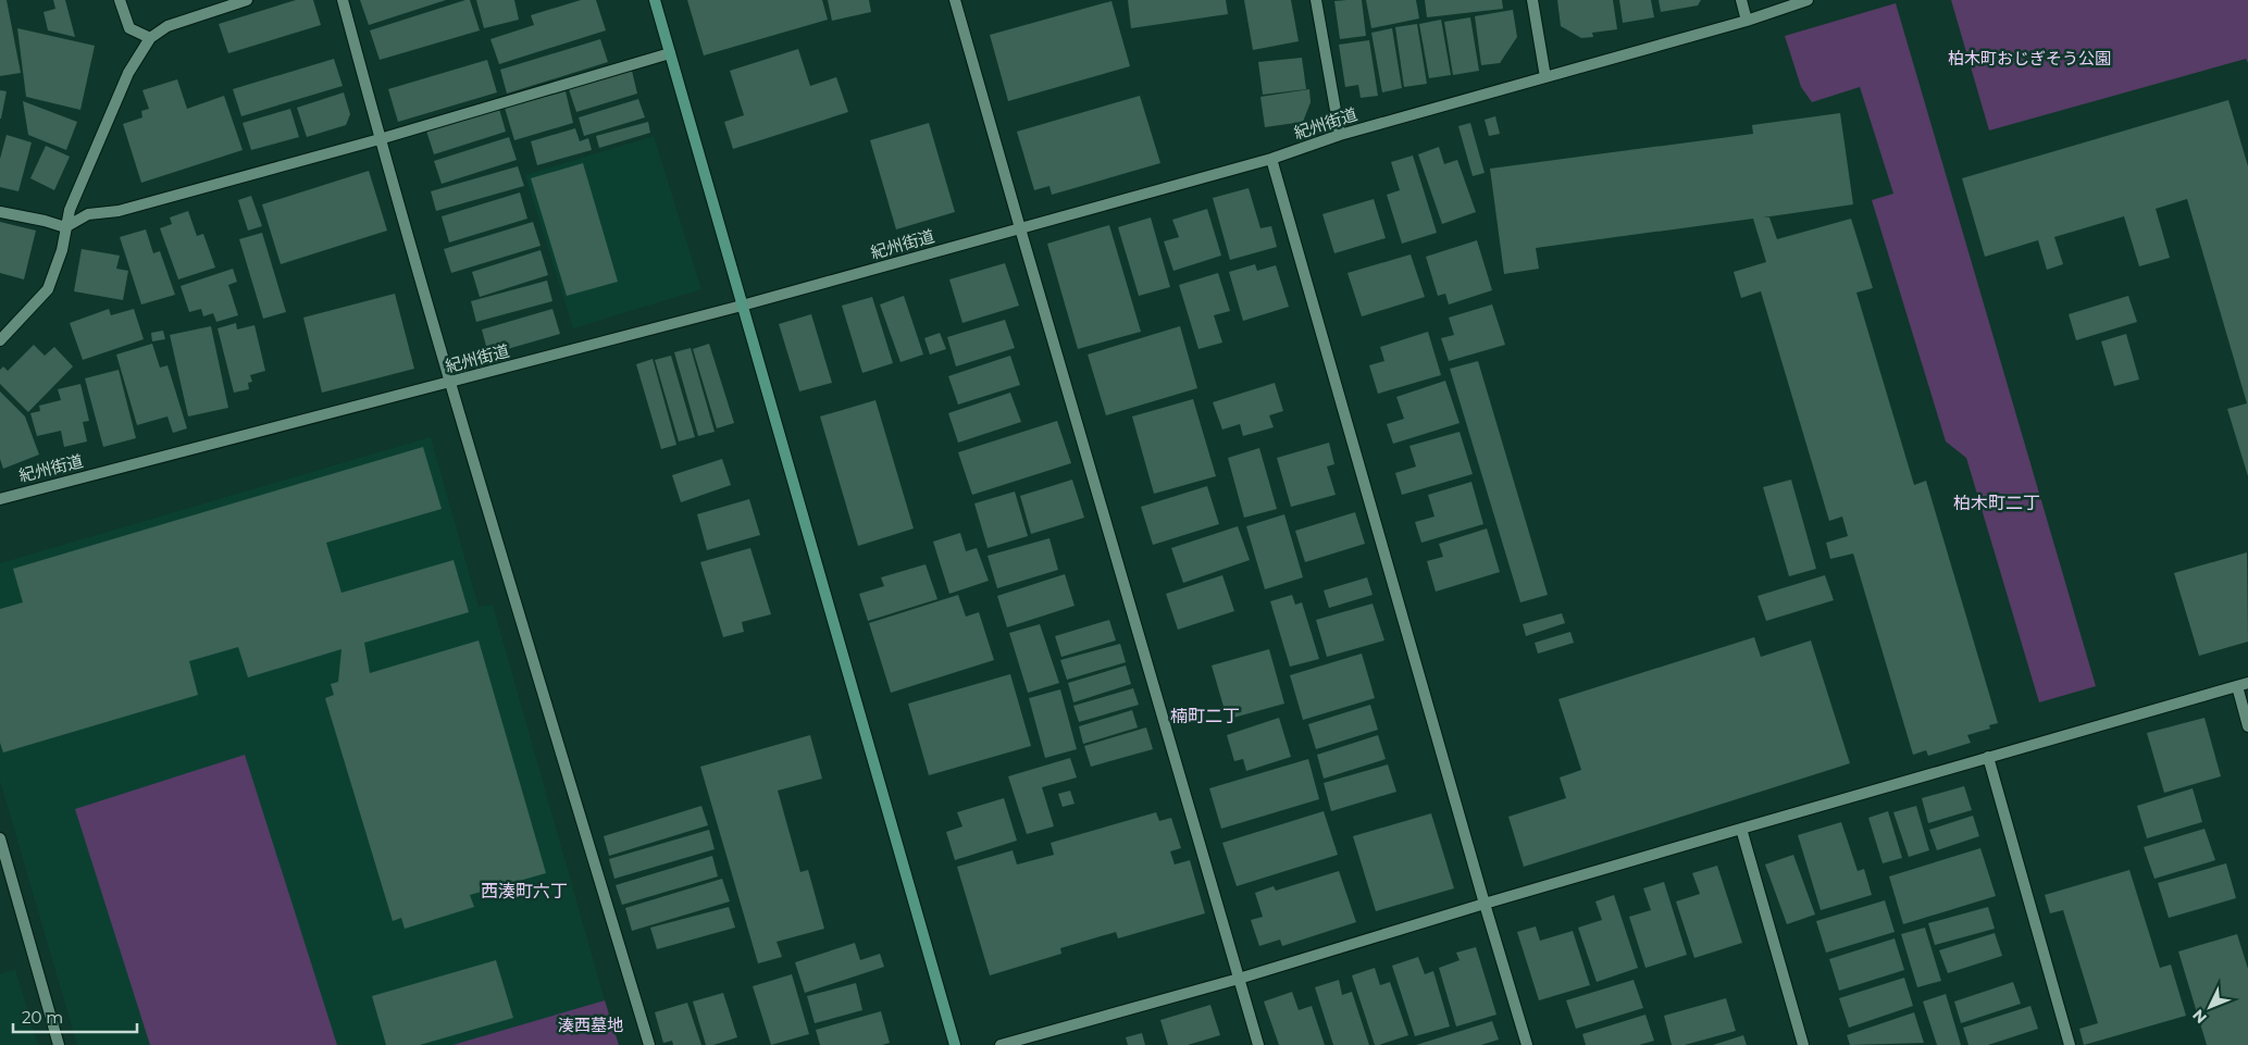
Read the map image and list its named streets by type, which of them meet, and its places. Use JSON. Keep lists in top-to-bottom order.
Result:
{
  "streets": {
    "street": ["紀州街道"]
  },
  "districts": ["柏木町二丁", "楠町二丁", "西湊町六丁"],
  "parks": ["柏木町おじぎそう公園", "湊西墓地"],
  "scale_bar": "20 m",
  "north": "bottom left"
}
